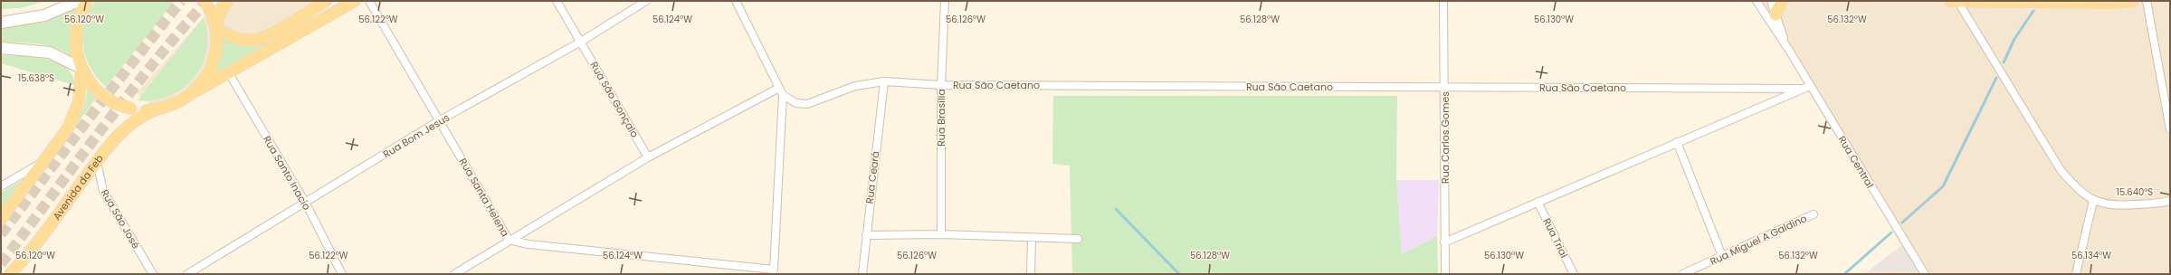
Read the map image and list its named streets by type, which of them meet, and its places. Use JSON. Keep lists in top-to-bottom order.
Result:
{
  "streets": {
    "main road": ["Avenida da Feb"],
    "street": [
      "Rua São Caetano",
      "Rua São Gonçalo",
      "Rua Brasília",
      "Rua Bom Jesus",
      "Rua Carlos Gomes",
      "Rua Central",
      "Rua Santo Inacio",
      "Rua Ceará",
      "Rua Santa Helena",
      "Rua São José",
      "Rua Trial",
      "Rua Miguel A Galdino"
    ]
  },
  "crossings": [
    ["Rua São Caetano", "Rua Brasília"],
    ["Rua São Caetano", "Rua Carlos Gomes"],
    ["Rua São Caetano", "Rua Central"],
    ["Rua São Caetano", "Rua Ceará"],
    ["Rua São Caetano", "Rua Santa Helena"],
    ["Rua São Gonçalo", "Rua Bom Jesus"],
    ["Rua Bom Jesus", "Rua Santo Inacio"],
    ["Rua Bom Jesus", "Rua Santa Helena"],
    ["Avenida da Feb", "Rua São José"]
  ],
  "coordinates": [
    "56.120°W",
    "56.122°W",
    "56.124°W",
    "56.126°W",
    "56.128°W",
    "56.130°W",
    "56.132°W",
    "15.638°S",
    "15.640°S",
    "56.134°W"
  ]
}
